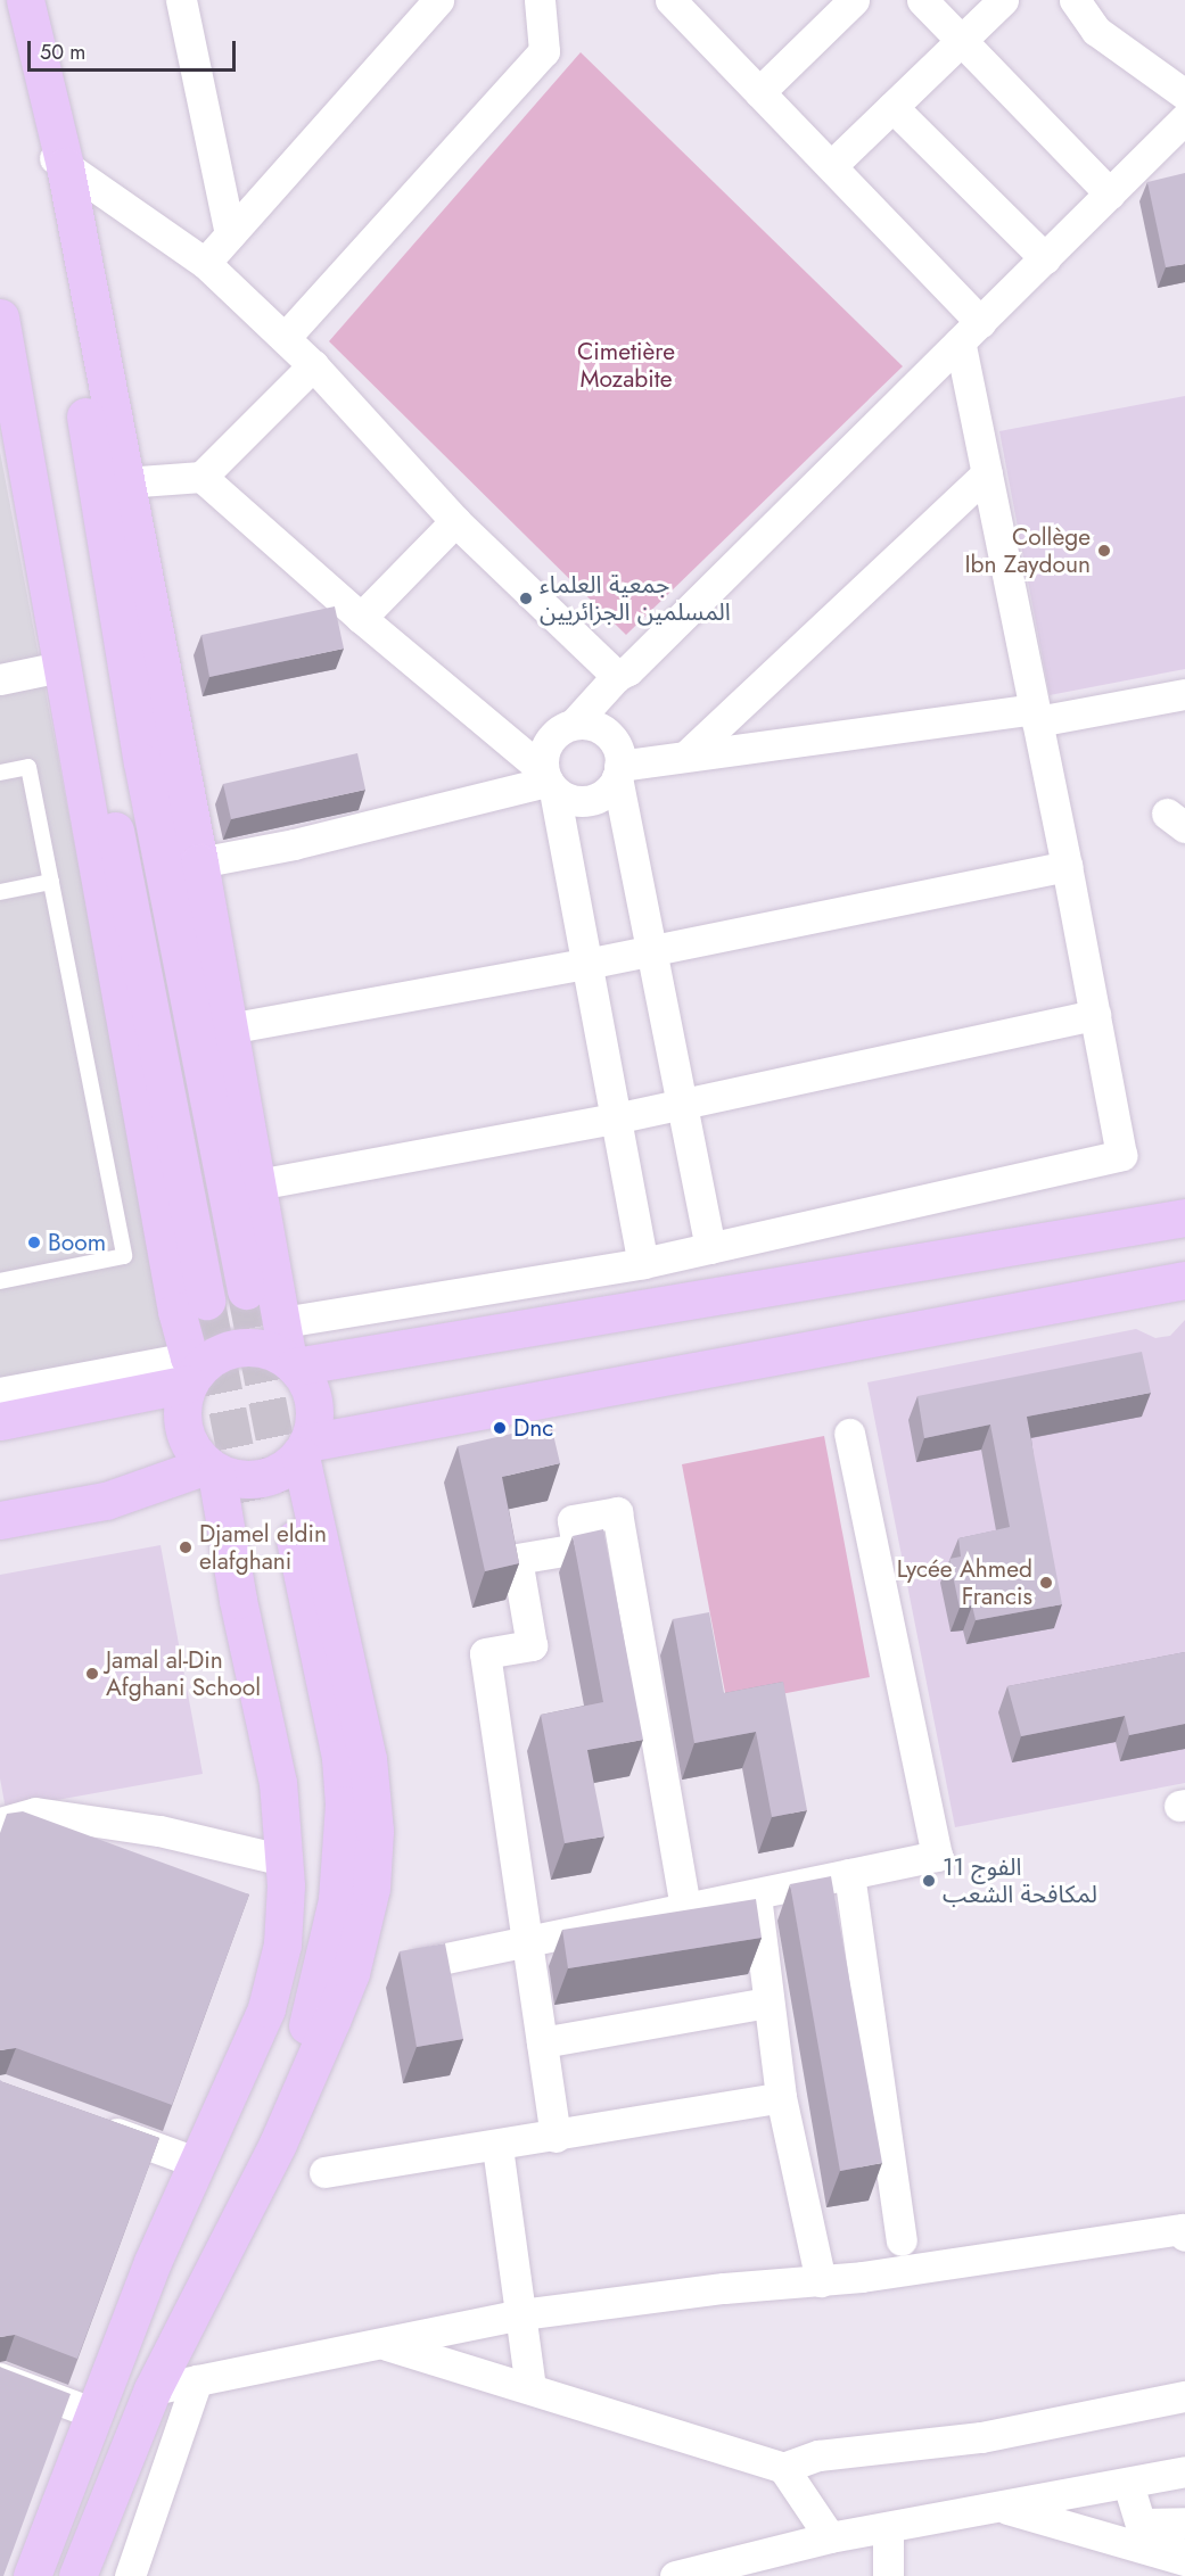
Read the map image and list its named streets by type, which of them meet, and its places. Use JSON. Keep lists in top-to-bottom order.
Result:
{
  "parks": ["Cimetière Mozabite"],
  "places": [
    "Collège Ibn Zaydoun",
    "جمعية العلماء المسلمين الجزائريين",
    "Boom",
    "Dnc",
    "Djamel eldin elafghani",
    "Lycée Ahmed Francis",
    "Jamal al-Din Afghani School",
    "الفوج 11 لمكافحة الشعب"
  ],
  "scale_bar": "50 m"
}
